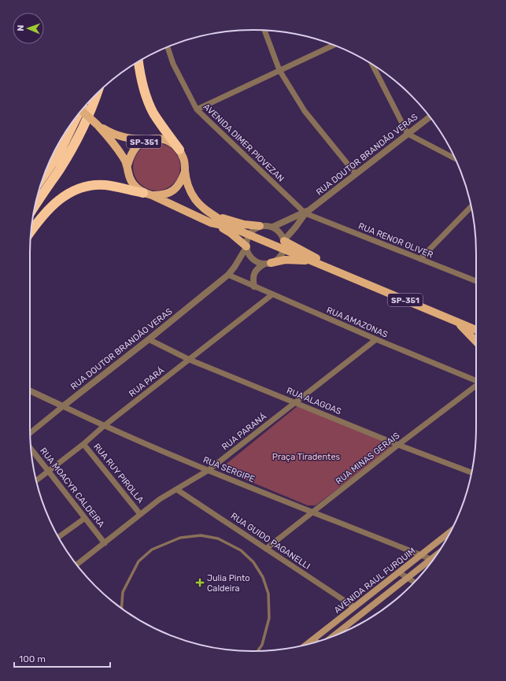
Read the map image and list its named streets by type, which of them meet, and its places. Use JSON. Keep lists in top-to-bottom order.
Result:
{
  "streets": {
    "main road": ["SP-351", "AVENIDA RAUL FURQUIM"],
    "street": [
      "AVENIDA DIMER PIOVEZAN",
      "RUA DOUTOR BRANDÃO VERAS",
      "RUA RENOR OLIVER",
      "RUA AMAZONAS",
      "RUA PARÁ",
      "RUA ALAGOAS",
      "RUA PARANÁ",
      "RUA MINAS GERAIS",
      "RUA SERGIPE",
      "RUA RUY PIROLLA",
      "RUA MOACYR CALDEIRA",
      "RUA GUIDO PAGANELLI"
    ]
  },
  "crossings": [
    ["SP-351", "RUA DOUTOR BRANDÃO VERAS"],
    ["AVENIDA DIMER PIOVEZAN", "RUA DOUTOR BRANDÃO VERAS"],
    ["AVENIDA DIMER PIOVEZAN", "RUA RENOR OLIVER"],
    ["RUA DOUTOR BRANDÃO VERAS", "RUA RENOR OLIVER"],
    ["RUA DOUTOR BRANDÃO VERAS", "RUA AMAZONAS"],
    ["RUA DOUTOR BRANDÃO VERAS", "RUA ALAGOAS"],
    ["RUA DOUTOR BRANDÃO VERAS", "RUA SERGIPE"],
    ["RUA AMAZONAS", "RUA PARÁ"],
    ["RUA AMAZONAS", "RUA PARANÁ"],
    ["RUA PARÁ", "RUA ALAGOAS"],
    ["RUA PARÁ", "RUA SERGIPE"],
    ["RUA PARÁ", "RUA RUY PIROLLA"],
    ["RUA PARÁ", "RUA MOACYR CALDEIRA"],
    ["RUA ALAGOAS", "RUA PARANÁ"],
    ["RUA ALAGOAS", "RUA MINAS GERAIS"],
    ["RUA PARANÁ", "RUA SERGIPE"],
    ["RUA PARANÁ", "RUA RUY PIROLLA"],
    ["RUA PARANÁ", "RUA MOACYR CALDEIRA"],
    ["RUA PARANÁ", "RUA GUIDO PAGANELLI"],
    ["RUA MINAS GERAIS", "RUA SERGIPE"],
    ["RUA MINAS GERAIS", "RUA GUIDO PAGANELLI"],
    ["RUA SERGIPE", "AVENIDA RAUL FURQUIM"],
    ["RUA GUIDO PAGANELLI", "AVENIDA RAUL FURQUIM"]
  ],
  "parks": ["Praça Tiradentes"],
  "places": {
    "health": ["Julia Pinto Caldeira"]
  },
  "scale_bar": "100 m",
  "north": "left"
}
